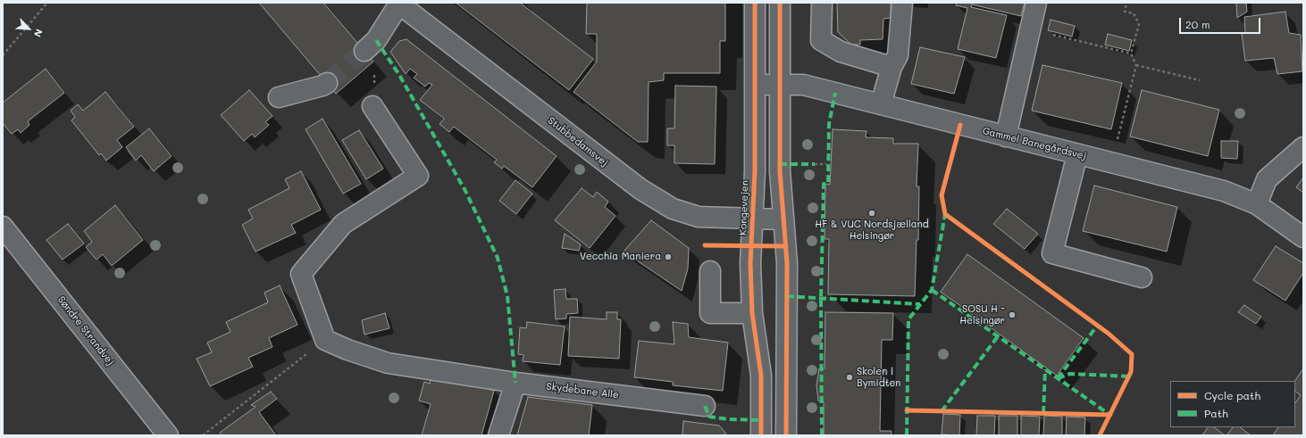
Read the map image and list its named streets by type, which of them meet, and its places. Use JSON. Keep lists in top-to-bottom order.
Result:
{
  "streets": {
    "street": [
      "Stubbedamsvej",
      "Gammel Banegårdsvej",
      "Kongevejen",
      "Søndre Strandvej",
      "Skydebane Alle"
    ]
  },
  "crossings": [
    ["Stubbedamsvej", "Kongevejen"],
    ["Gammel Banegårdsvej", "Kongevejen"]
  ],
  "places": [
    "HF & VUC Nordsjælland Helsingør",
    "Vecchia Maniera",
    "SOSU H - Helsingør",
    "Skolen i Bymidten"
  ],
  "legend": ["Cycle path", "Path"],
  "scale_bar": "20 m",
  "north": "bottom right"
}
